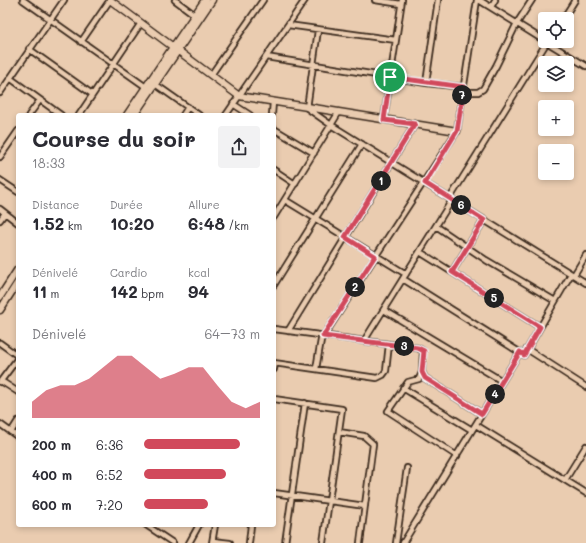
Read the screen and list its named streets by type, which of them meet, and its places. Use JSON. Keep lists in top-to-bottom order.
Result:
{
  "page": {
    "map_buttons": ["+", "−"],
    "pins": [
      "7",
      "1",
      "6",
      "2",
      "5",
      "3",
      "4"
    ],
    "heading": ["Course du soir", "18:33"],
    "stats": [
      ["Distance", "1.52 km"],
      ["Durée", "10:20"],
      ["Allure", "6:48 /km"],
      ["Dénivelé", "11 m"],
      ["Cardio", "142 bpm"],
      ["kcal", "94"]
    ],
    "chart": ["Dénivelé", "64–73 m"],
    "list": [
      {
        "name": "200 m",
        "note": "6:36"
      },
      {
        "name": "400 m",
        "note": "6:52"
      },
      {
        "name": "600 m",
        "note": "7:20"
      }
    ]
  }
}
